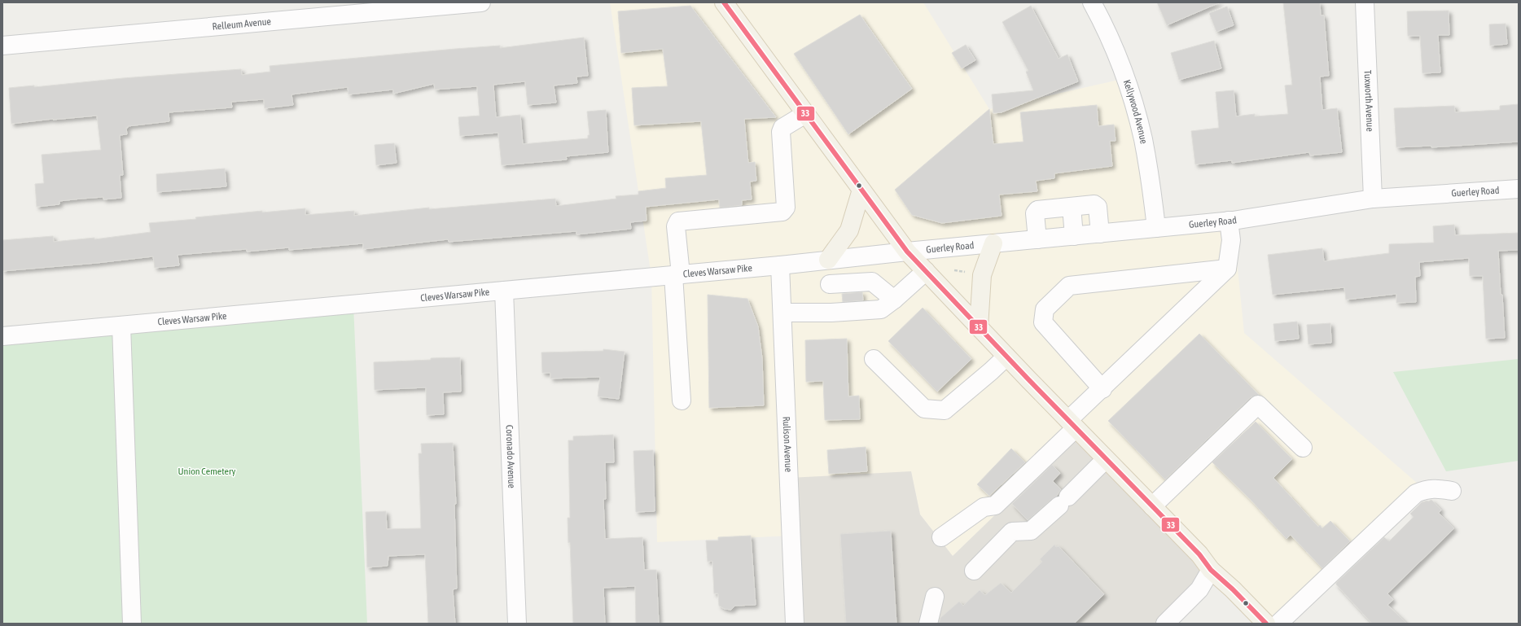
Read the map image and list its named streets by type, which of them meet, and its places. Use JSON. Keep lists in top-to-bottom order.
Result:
{
  "streets": {
    "street": [
      "Relleum Avenue",
      "Tuxworth Avenue",
      "Kellywood Avenue",
      "Guerley Road",
      "Cleves Warsaw Pike",
      "Rulison Avenue",
      "Coronado Avenue"
    ]
  },
  "crossings": [
    ["Tuxworth Avenue", "Guerley Road"],
    ["Kellywood Avenue", "Guerley Road"],
    ["Guerley Road", "Cleves Warsaw Pike"],
    ["Cleves Warsaw Pike", "Rulison Avenue"],
    ["Cleves Warsaw Pike", "Coronado Avenue"]
  ],
  "parks": ["Union Cemetery"],
  "lines": ["transit line 33"]
}
